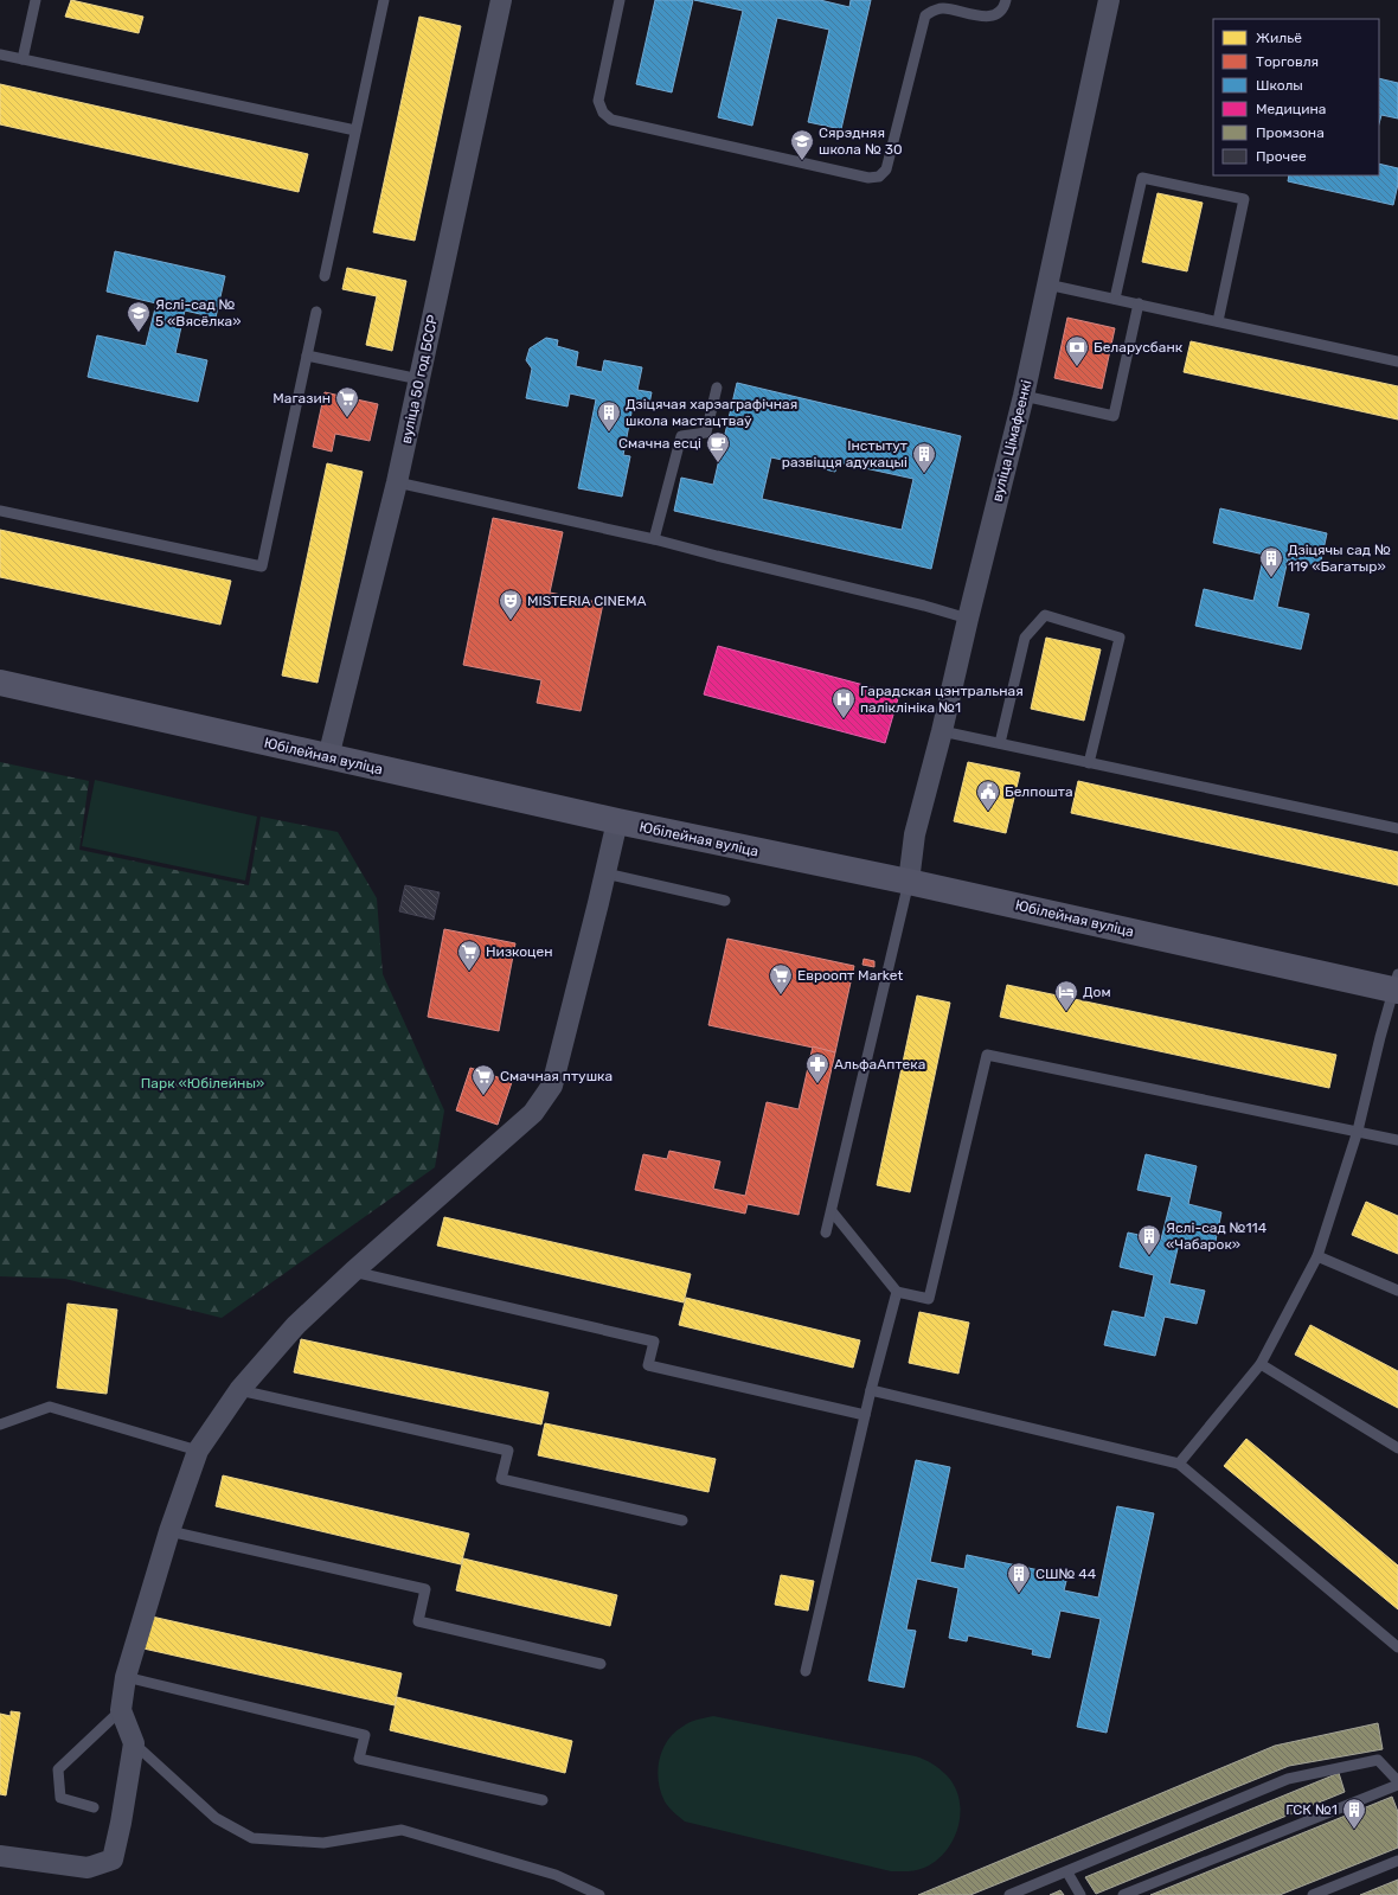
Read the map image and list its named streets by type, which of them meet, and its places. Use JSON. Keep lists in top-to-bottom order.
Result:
{
  "streets": {
    "main road": ["Юбілейная вуліца"],
    "street": ["вуліца 50 год БССР", "вуліца Цімафеенкі"]
  },
  "crossings": [
    ["вуліца 50 год БССР", "Юбілейная вуліца"],
    ["вуліца Цімафеенкі", "Юбілейная вуліца"]
  ],
  "parks": ["Парк «Юбілейны»"],
  "places": {
    "school or university": ["Сярэдняя школа № 30", "Яслі-сад № 5 «Вясёлка»"],
    "bank": ["Беларусбанк"],
    "supermarket": [
      "Магазин",
      "Низкоцен",
      "Евроопт Market",
      "Смачная птушка"
    ],
    "building": [
      "Дзіцячая харэаграфічная школа мастацтваў",
      "Інстытут развіцця адукацыі",
      "Дзіцячы сад № 119 «Багатыр»",
      "Яслі-сад №114 «Чабарок»",
      "СШ№ 44",
      "ГСК №1"
    ],
    "cafe": ["Смачна есцi"],
    "theatre": ["MISTERIA CINEMA"],
    "hospital": ["Гарадская цэнтральная паліклініка №1"],
    "public building": ["Белпошта"],
    "hotel": ["Дом"],
    "pharmacy": ["АльфаАптека"]
  },
  "legend": [
    "Жильё",
    "Торговля",
    "Школы",
    "Медицина",
    "Промзона",
    "Прочее"
  ]
}
